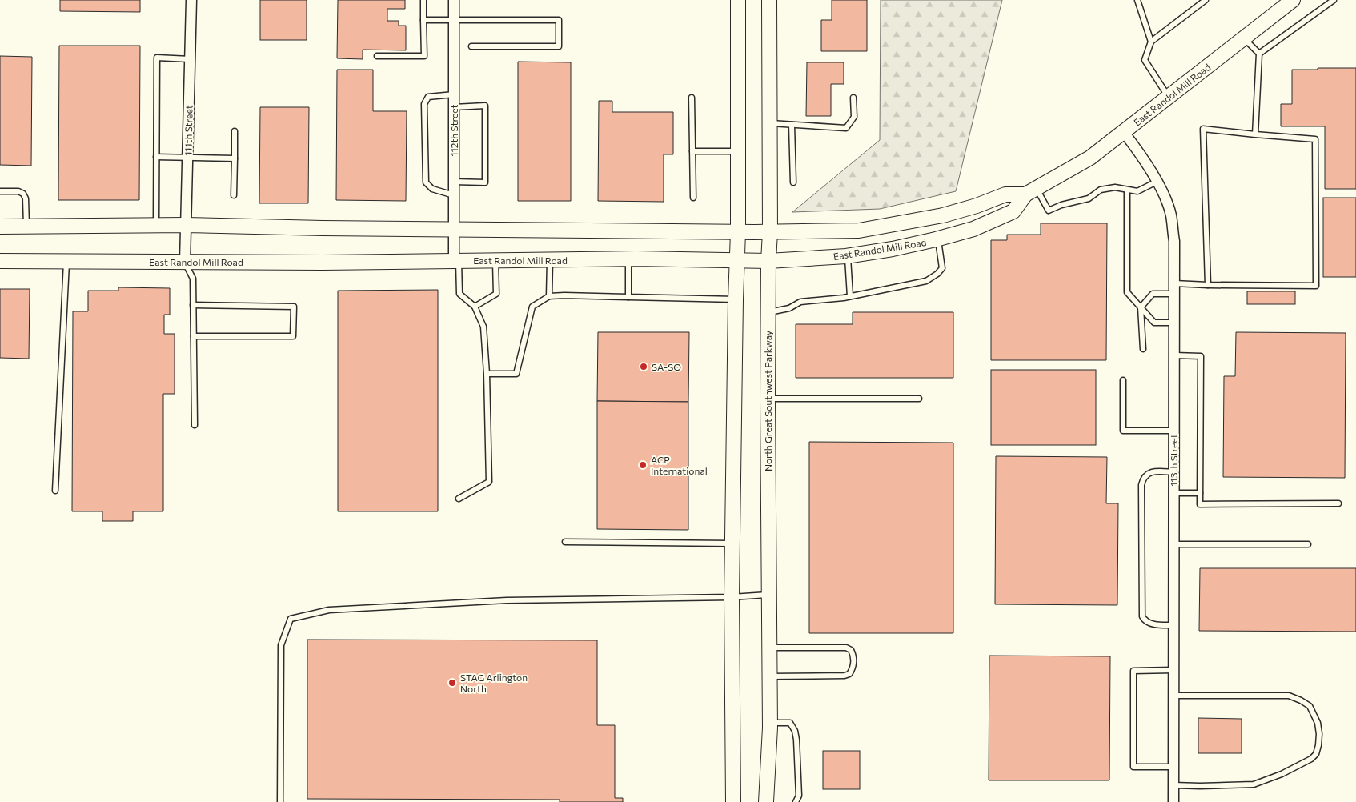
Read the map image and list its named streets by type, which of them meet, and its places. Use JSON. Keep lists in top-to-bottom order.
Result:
{
  "streets": {
    "main road": ["East Randol Mill Road", "North Great Southwest Parkway"],
    "street": ["111th Street", "112th Street", "113th Street"]
  },
  "crossings": [
    ["East Randol Mill Road", "111th Street"],
    ["East Randol Mill Road", "112th Street"],
    ["East Randol Mill Road", "North Great Southwest Parkway"],
    ["East Randol Mill Road", "113th Street"]
  ],
  "places": ["SA-SO", "ACP International", "STAG Arlington North"]
}
